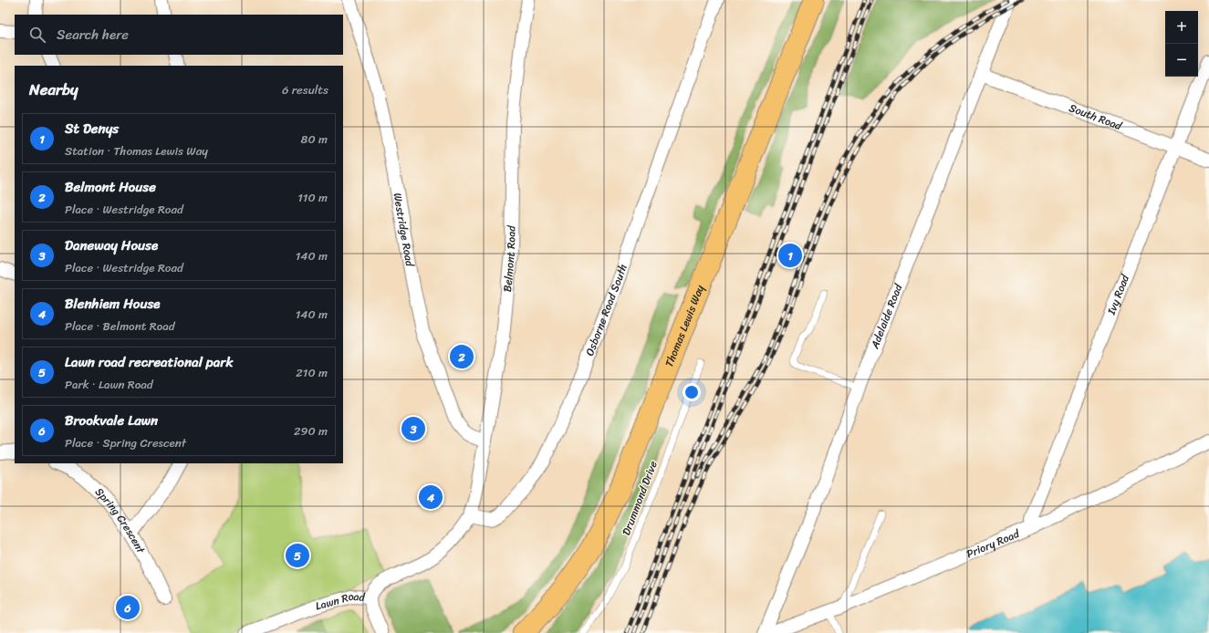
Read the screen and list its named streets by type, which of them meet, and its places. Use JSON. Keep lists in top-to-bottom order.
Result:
{
  "streets": {
    "main road": ["Thomas Lewis Way"],
    "street": [
      "South Road",
      "Westridge Road",
      "Belmont Road",
      "Ivy Road",
      "Osborne Road South",
      "Adelaide Road",
      "Spring Crescent",
      "Priory Road",
      "Lawn Road"
    ],
    "lane": ["Drummond Drive"]
  },
  "crossings": [
    ["South Road", "Ivy Road"],
    ["South Road", "Adelaide Road"],
    ["Westridge Road", "Belmont Road"],
    ["Belmont Road", "Osborne Road South"],
    ["Belmont Road", "Lawn Road"],
    ["Ivy Road", "Priory Road"],
    ["Osborne Road South", "Lawn Road"]
  ],
  "page": {
    "map_buttons": ["+", "−"],
    "search": "Search here",
    "heading": ["Nearby", "6 results"],
    "list": [
      {
        "mark": "1",
        "name": "St Denys",
        "note": "Station · Thomas Lewis Way",
        "value": "80 m"
      },
      {
        "mark": "2",
        "name": "Belmont House",
        "note": "Place · Westridge Road",
        "value": "110 m"
      },
      {
        "mark": "3",
        "name": "Daneway House",
        "note": "Place · Westridge Road",
        "value": "140 m"
      },
      {
        "mark": "4",
        "name": "Blenhiem House",
        "note": "Place · Belmont Road",
        "value": "140 m"
      },
      {
        "mark": "5",
        "name": "Lawn road recreational park",
        "note": "Park · Lawn Road",
        "value": "210 m"
      },
      {
        "mark": "6",
        "name": "Brookvale Lawn",
        "note": "Place · Spring Crescent",
        "value": "290 m"
      }
    ],
    "pins": [
      "1",
      "2",
      "3",
      "4",
      "5",
      "6"
    ]
  }
}
